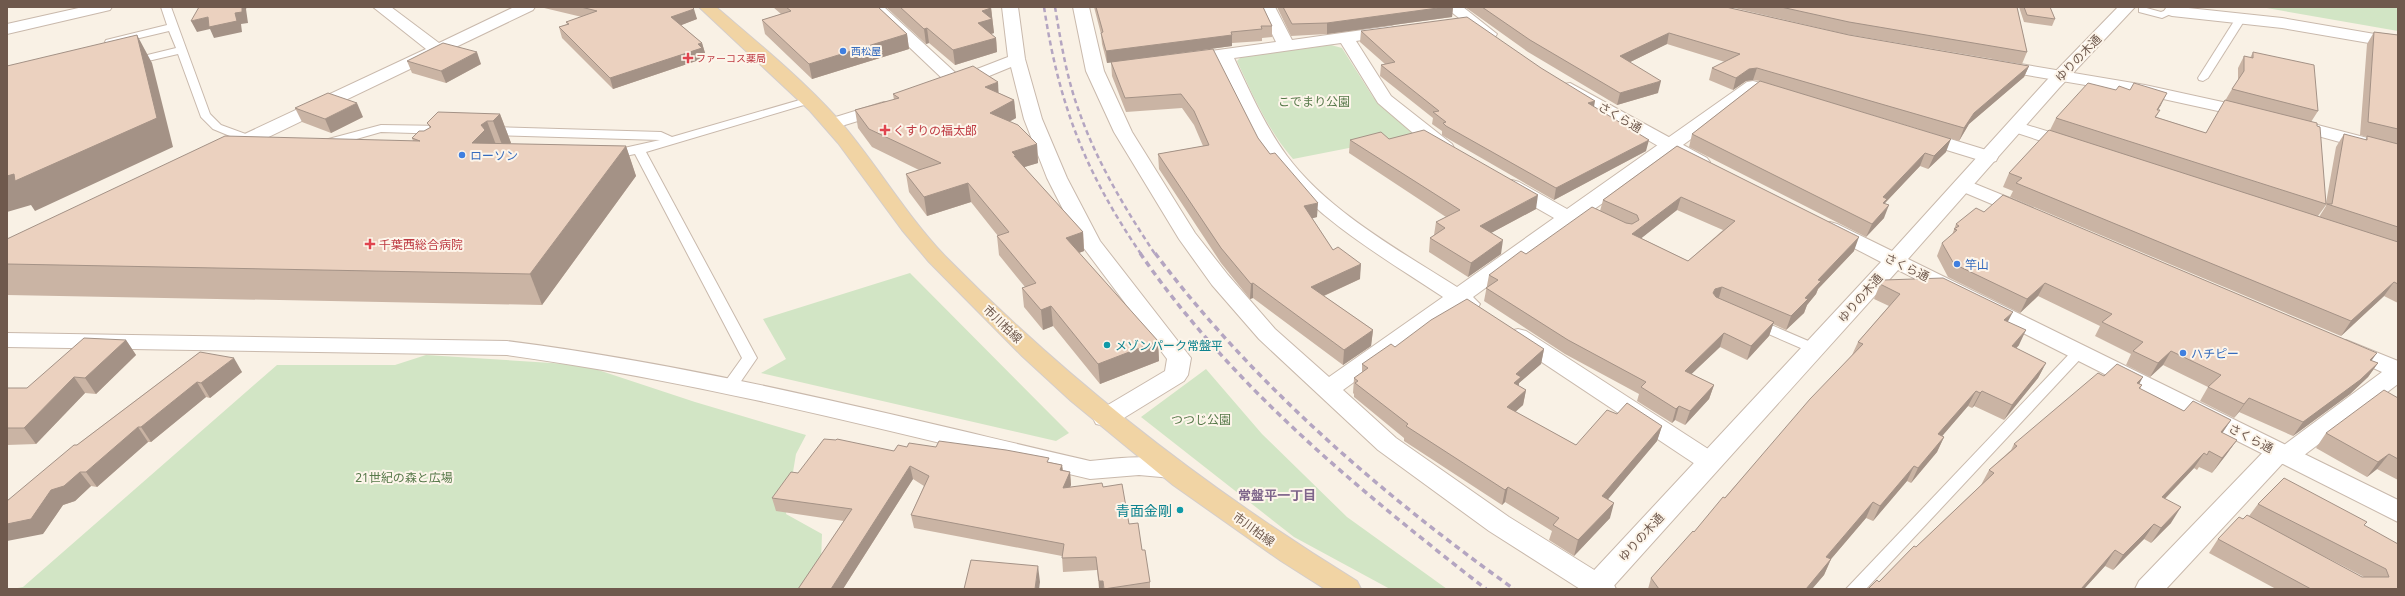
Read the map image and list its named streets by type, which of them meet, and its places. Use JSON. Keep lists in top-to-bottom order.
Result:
{
  "streets": {
    "main road": ["市川柏線"],
    "street": ["ゆりの木通", "さくら通"]
  },
  "crossings": [
    ["ゆりの木通", "さくら通"]
  ],
  "districts": ["常盤平一丁目"],
  "parks": ["こでまり公園", "つつじ公園", "21世紀の森と広場"],
  "places": {
    "other": [
      "西松屋",
      "ローソン",
      "竿山",
      "メゾンパーク常盤平",
      "ハチピー",
      "青面金剛"
    ],
    "health": ["ファーコス薬局", "くすりの福太郎", "千葉西総合病院"]
  }
}
